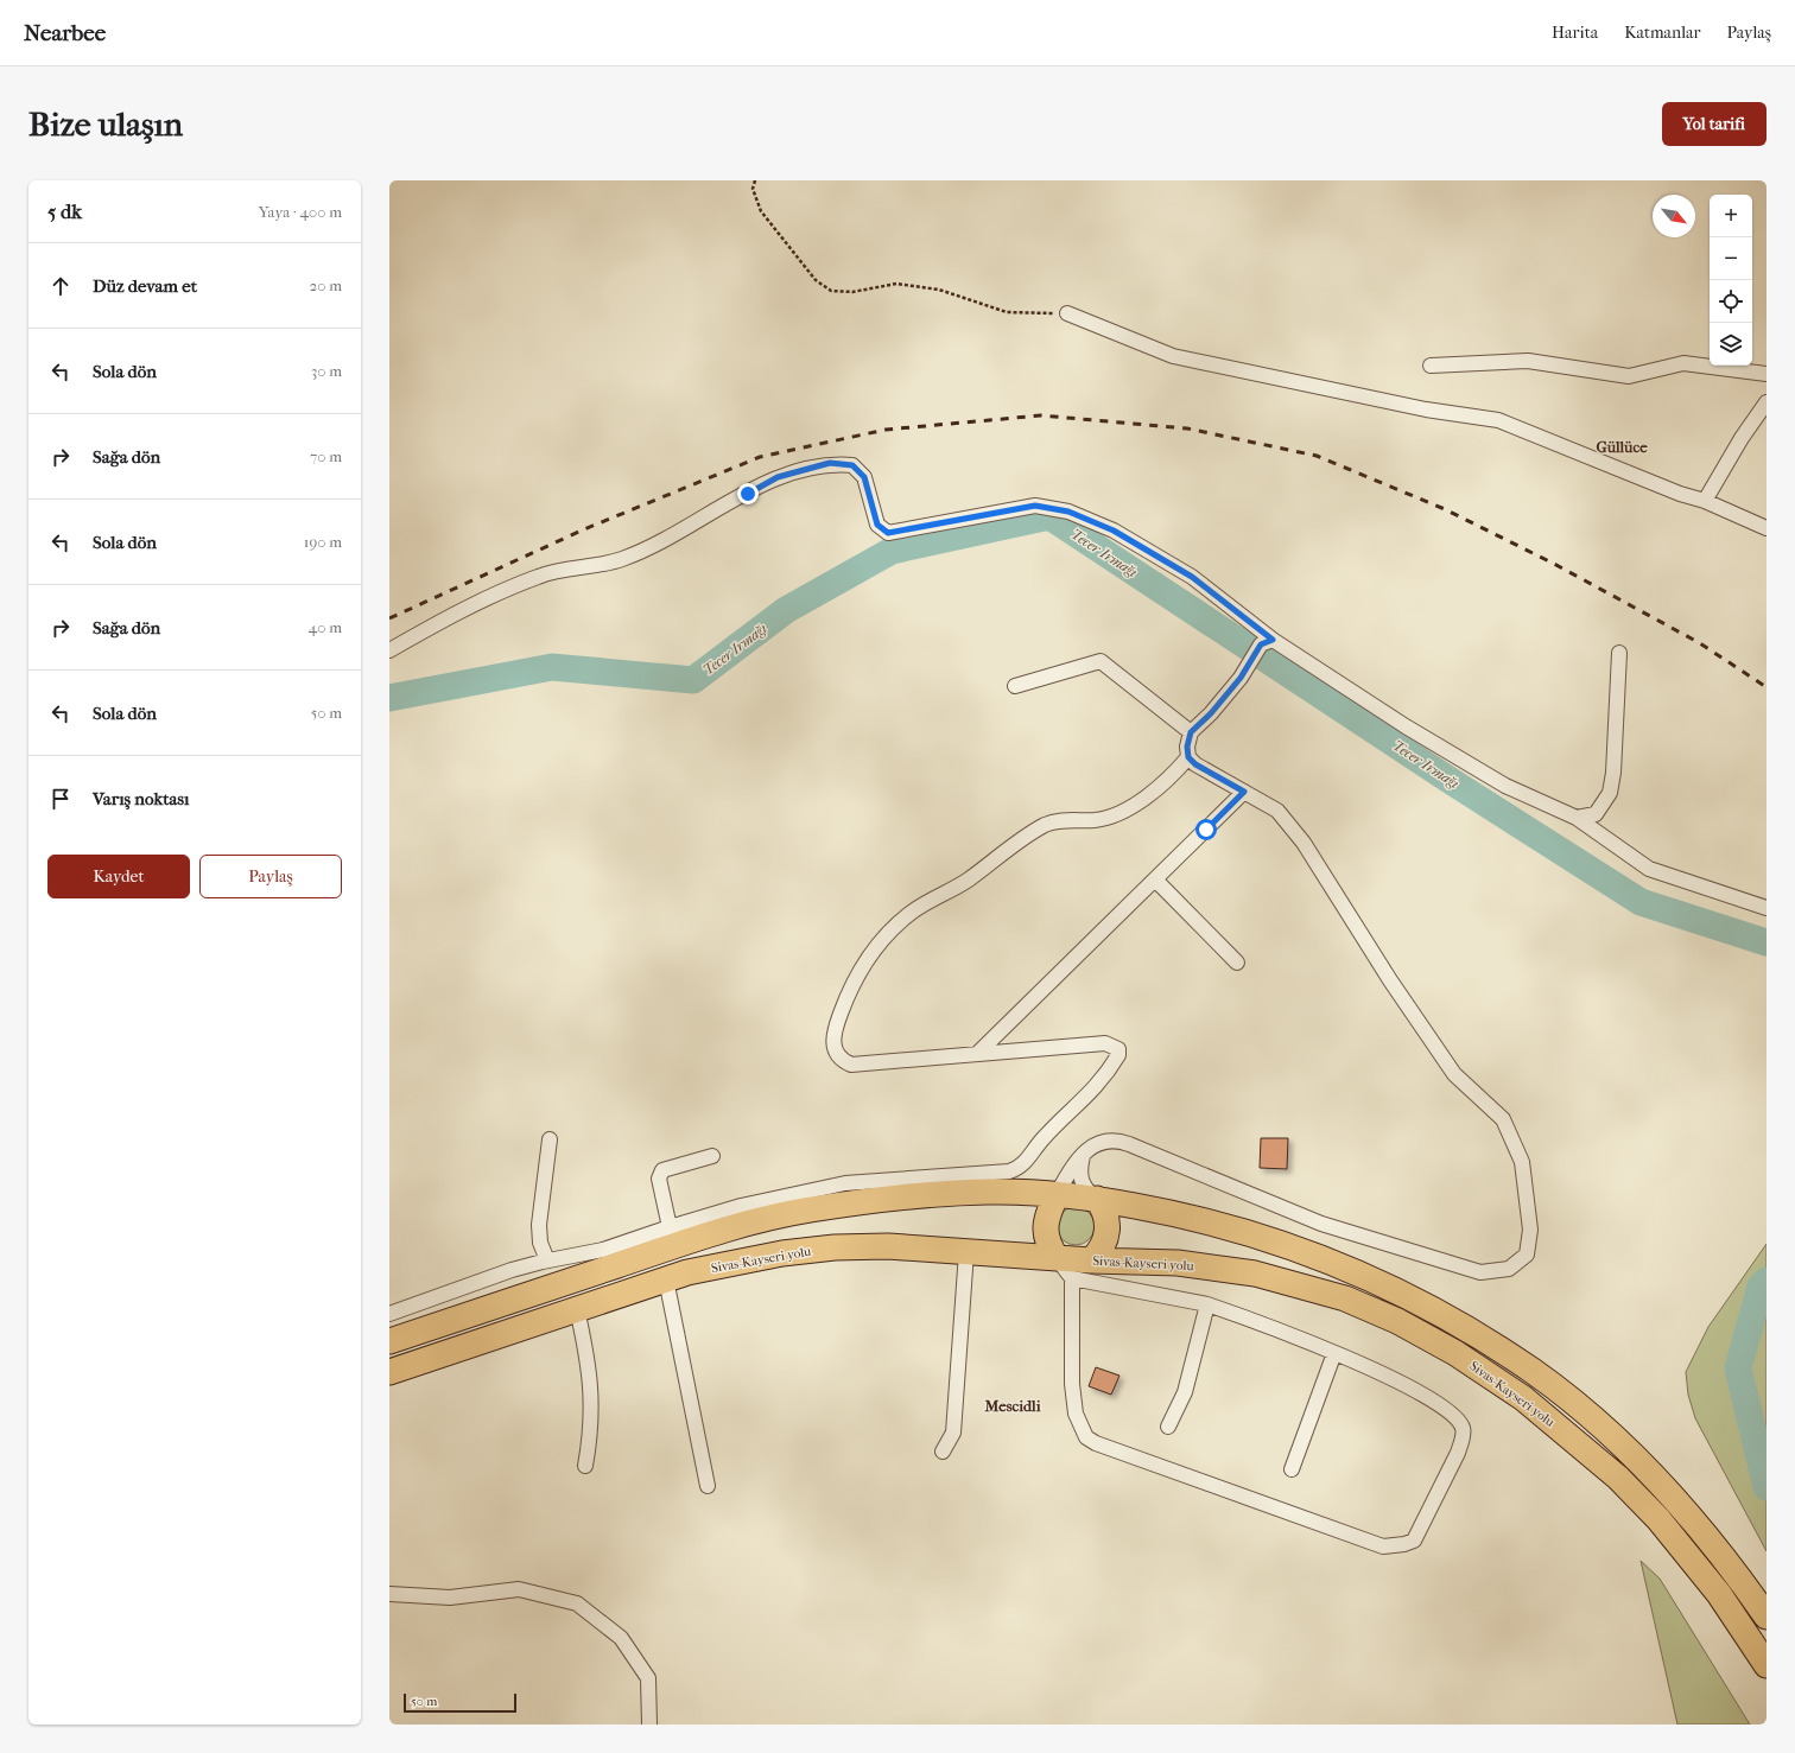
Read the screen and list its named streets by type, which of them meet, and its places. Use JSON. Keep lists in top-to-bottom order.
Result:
{
  "streets": {
    "highway": ["Sivas-Kayseri yolu"]
  },
  "districts": ["Güllüce", "Mescidli"],
  "water": ["Tecer Irmağı"],
  "scale_bar": "50 m",
  "north": "bottom right",
  "page": {
    "header": "Nearbee",
    "nav": ["Harita", "Katmanlar", "Paylaş"],
    "buttons": [
      "Yol tarifi",
      ["Kaydet", "Paylaş"]
    ],
    "title": "Bize ulaşın",
    "heading": ["5 dk", "Yaya · 400 m"],
    "map_buttons": ["+", "−"],
    "list": [
      ["Düz devam et", "20 m"],
      ["Sola dön", "30 m"],
      ["Sağa dön", "70 m"],
      ["Sola dön", "190 m"],
      ["Sağa dön", "40 m"],
      ["Sola dön", "50 m"],
      "Varış noktası"
    ],
    "scale": "50 m"
  }
}
